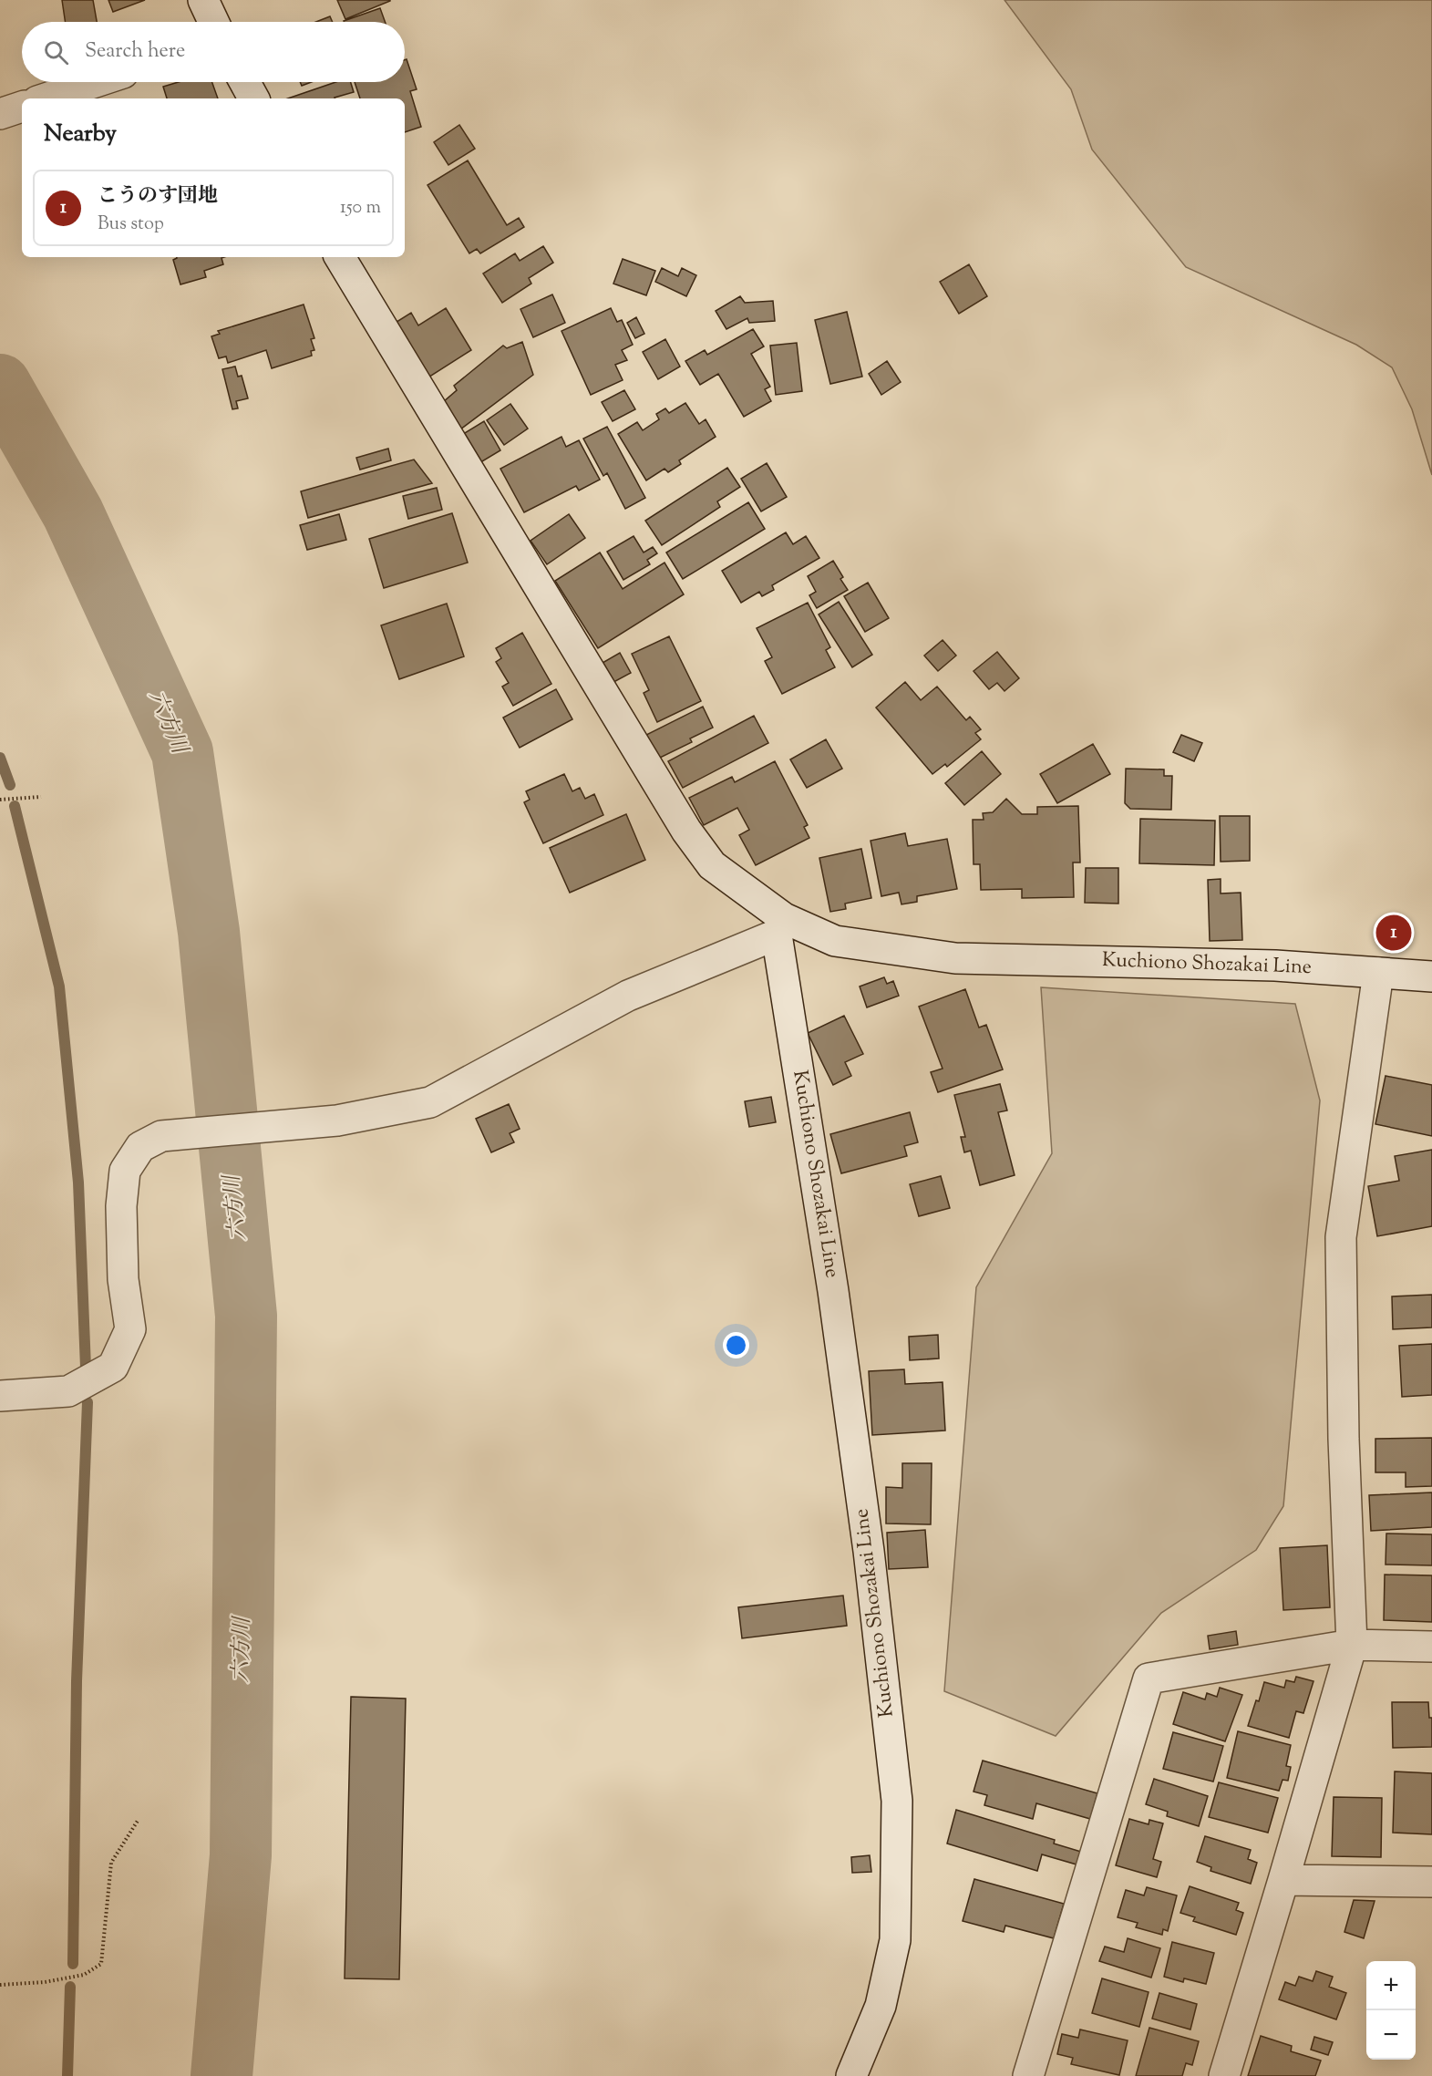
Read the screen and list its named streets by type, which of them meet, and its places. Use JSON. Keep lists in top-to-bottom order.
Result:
{
  "streets": {
    "street": ["Kuchiono Shozakai Line"]
  },
  "water": ["六方川"],
  "page": {
    "search": "Search here",
    "heading": "Nearby",
    "list": [
      {
        "mark": "1",
        "name": "こうのす団地",
        "note": "Bus stop",
        "value": "150 m"
      }
    ],
    "pins": "1",
    "map_buttons": ["+", "−"]
  }
}
